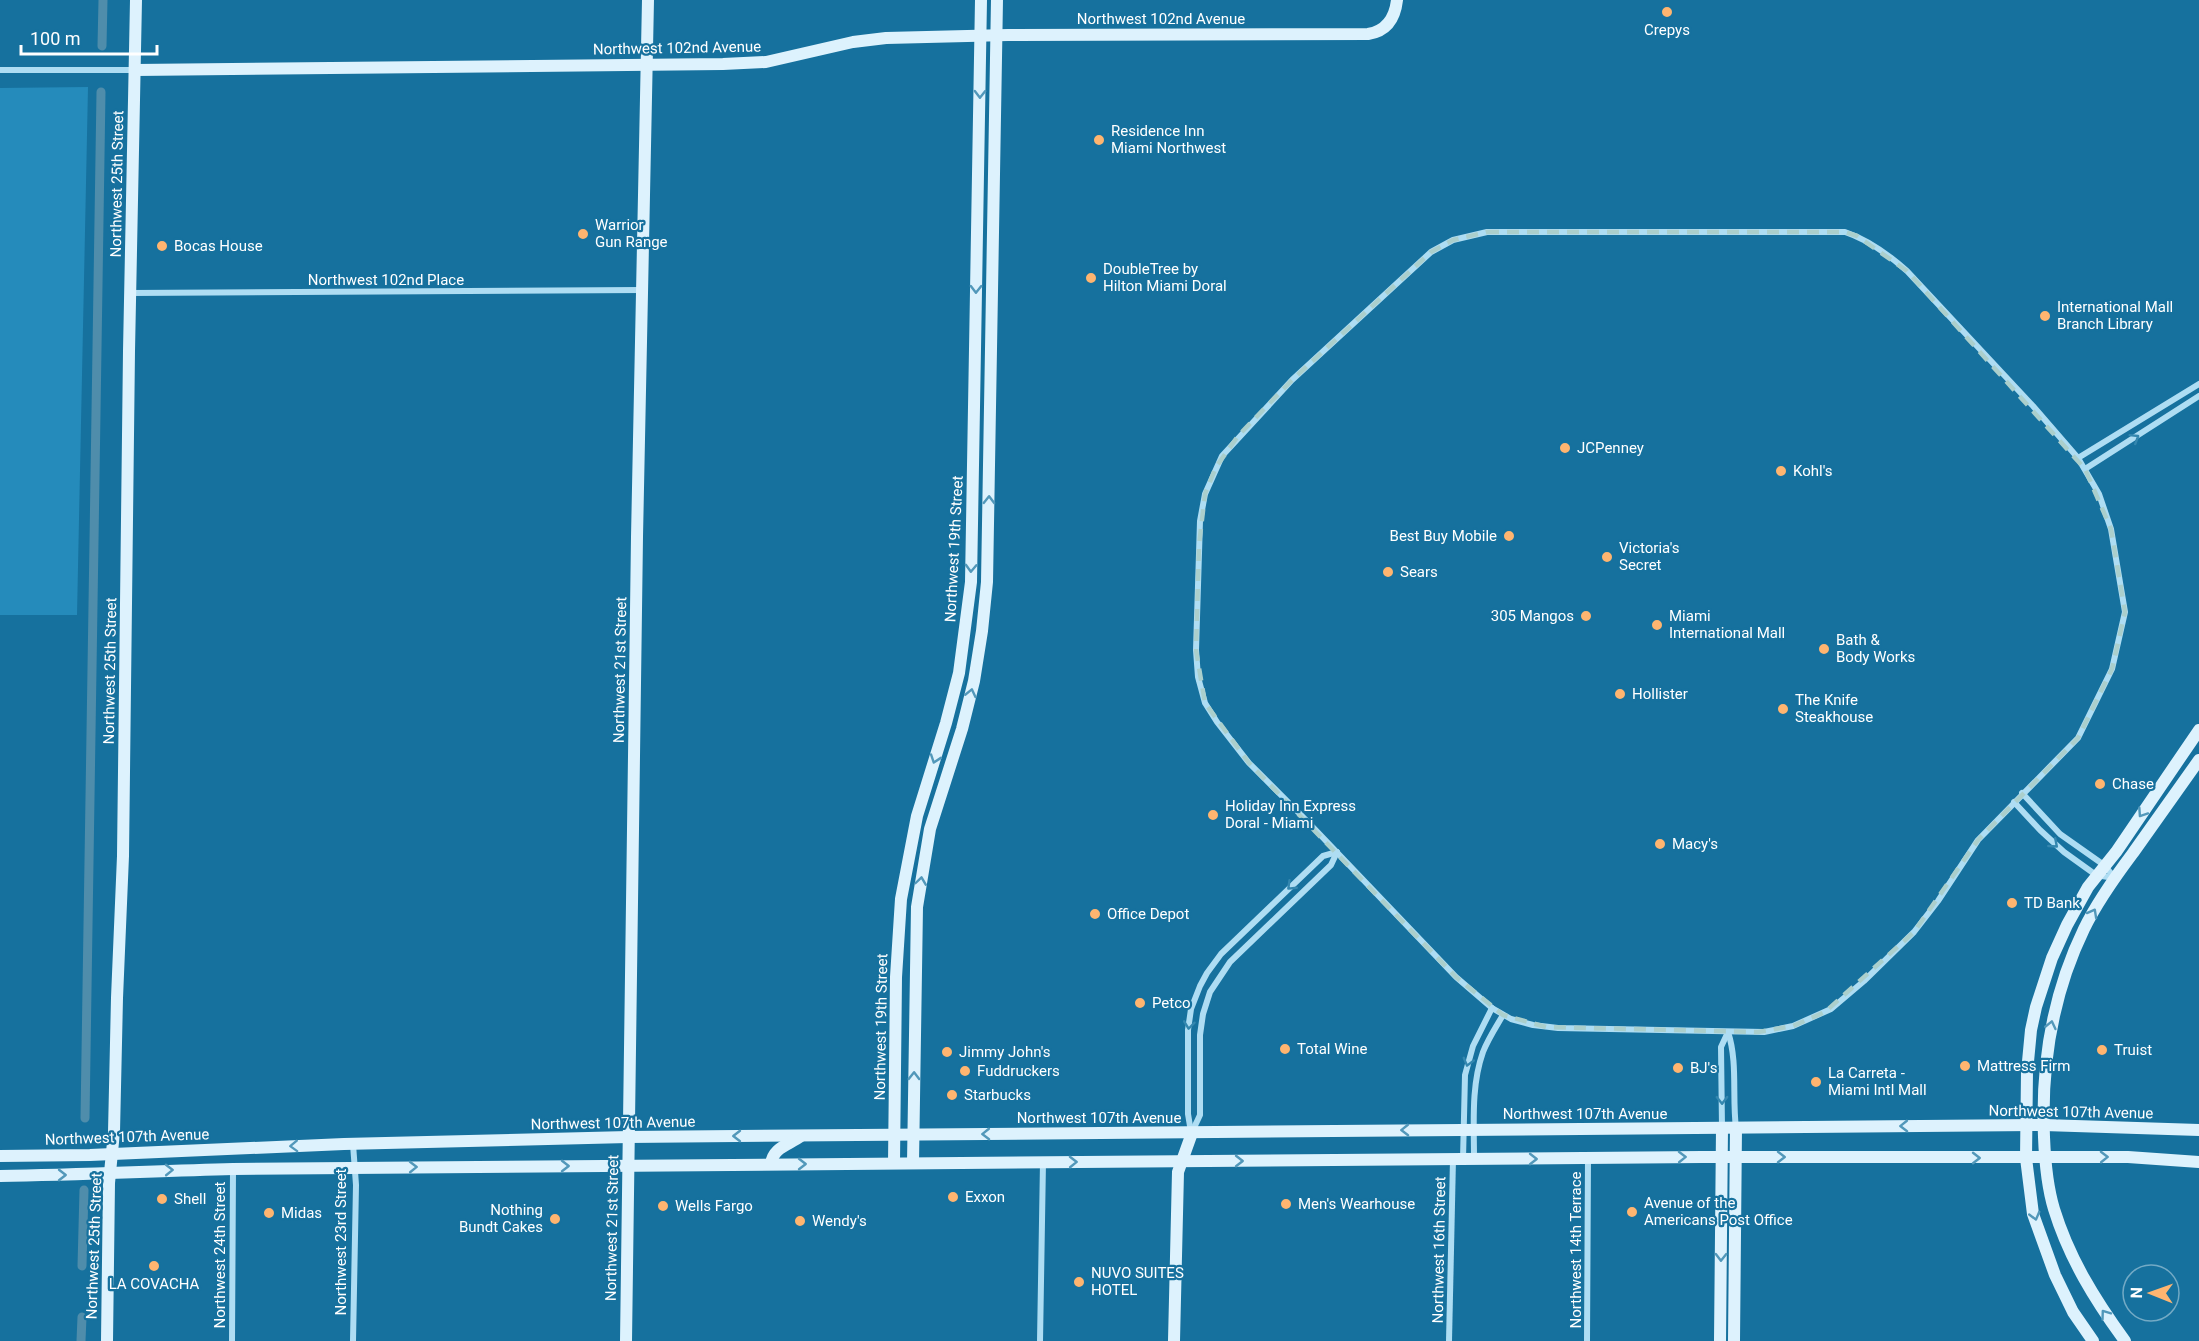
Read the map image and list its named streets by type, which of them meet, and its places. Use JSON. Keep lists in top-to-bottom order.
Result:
{
  "streets": {
    "main road": [
      "Northwest 102nd Avenue",
      "Northwest 25th Street",
      "Northwest 19th Street",
      "Northwest 21st Street",
      "Northwest 107th Avenue"
    ],
    "street": [
      "Northwest 102nd Place",
      "Northwest 23rd Street",
      "Northwest 16th Street",
      "Northwest 14th Terrace",
      "Northwest 24th Street"
    ]
  },
  "crossings": [
    ["Northwest 102nd Avenue", "Northwest 25th Street"],
    ["Northwest 102nd Avenue", "Northwest 19th Street"],
    ["Northwest 102nd Avenue", "Northwest 21st Street"],
    ["Northwest 25th Street", "Northwest 102nd Place"],
    ["Northwest 25th Street", "Northwest 107th Avenue"],
    ["Northwest 102nd Place", "Northwest 21st Street"],
    ["Northwest 19th Street", "Northwest 107th Avenue"],
    ["Northwest 21st Street", "Northwest 107th Avenue"],
    ["Northwest 107th Avenue", "Northwest 23rd Street"],
    ["Northwest 107th Avenue", "Northwest 16th Street"]
  ],
  "places": [
    "Crepys",
    "Residence Inn Miami Northwest",
    "Warrior Gun Range",
    "Bocas House",
    "DoubleTree by Hilton Miami Doral",
    "International Mall Branch Library",
    "JCPenney",
    "Kohl's",
    "Best Buy Mobile",
    "Victoria's Secret",
    "Sears",
    "305 Mangos",
    "Miami International Mall",
    "Bath & Body Works",
    "Hollister",
    "The Knife Steakhouse",
    "Chase",
    "Holiday Inn Express Doral - Miami",
    "Macy's",
    "TD Bank",
    "Office Depot",
    "Petco",
    "Total Wine",
    "Truist",
    "Jimmy John's",
    "Mattress Firm",
    "BJ's",
    "Fuddruckers",
    "La Carreta - Miami Intl Mall",
    "Starbucks",
    "Exxon",
    "Shell",
    "Men's Wearhouse",
    "Wells Fargo",
    "Avenue of the Americans Post Office",
    "Midas",
    "Nothing Bundt Cakes",
    "Wendy's",
    "LA COVACHA",
    "NUVO SUITES HOTEL"
  ],
  "scale_bar": "100 m",
  "north": "left"
}
